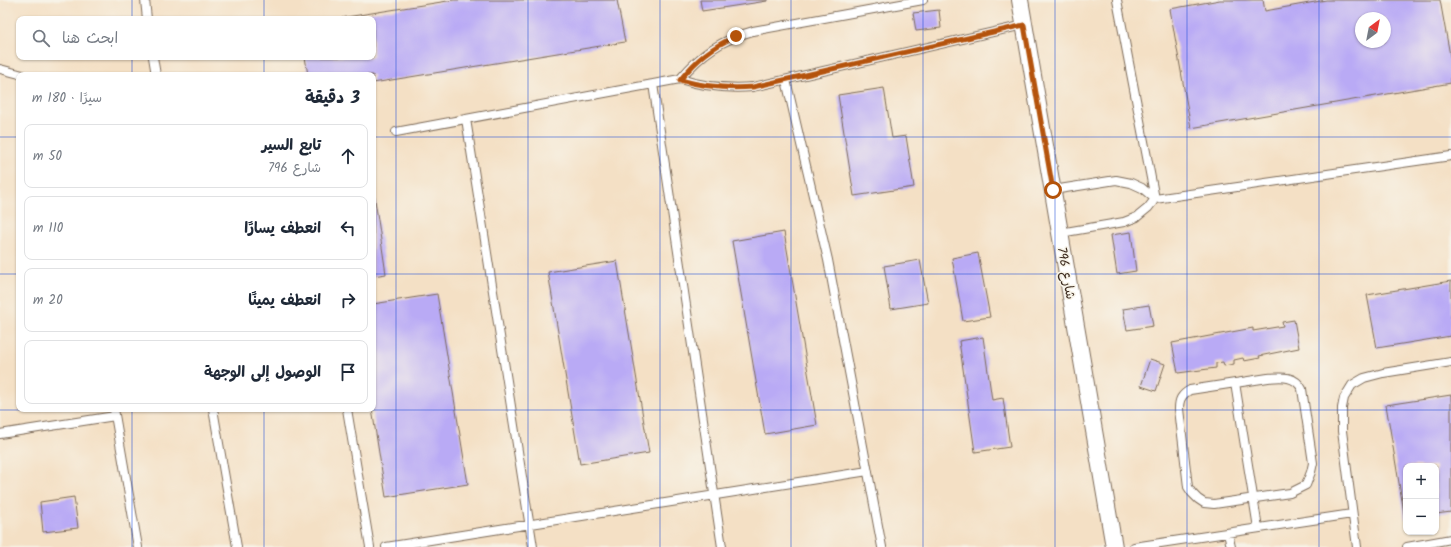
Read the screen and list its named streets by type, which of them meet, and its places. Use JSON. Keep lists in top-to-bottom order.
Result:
{
  "streets": {
    "street": ["شارع 796"]
  },
  "north": "top right",
  "page": {
    "search": "ابحث هنا",
    "heading": ["3 دقيقة", "سيرًا · 180 m"],
    "list": [
      ["تابع السير", "شارع 796", "50 m"],
      ["انعطف يسارًا", "110 m"],
      ["انعطف يمينًا", "20 m"],
      "الوصول إلى الوجهة"
    ],
    "map_buttons": ["+", "−"]
  }
}
